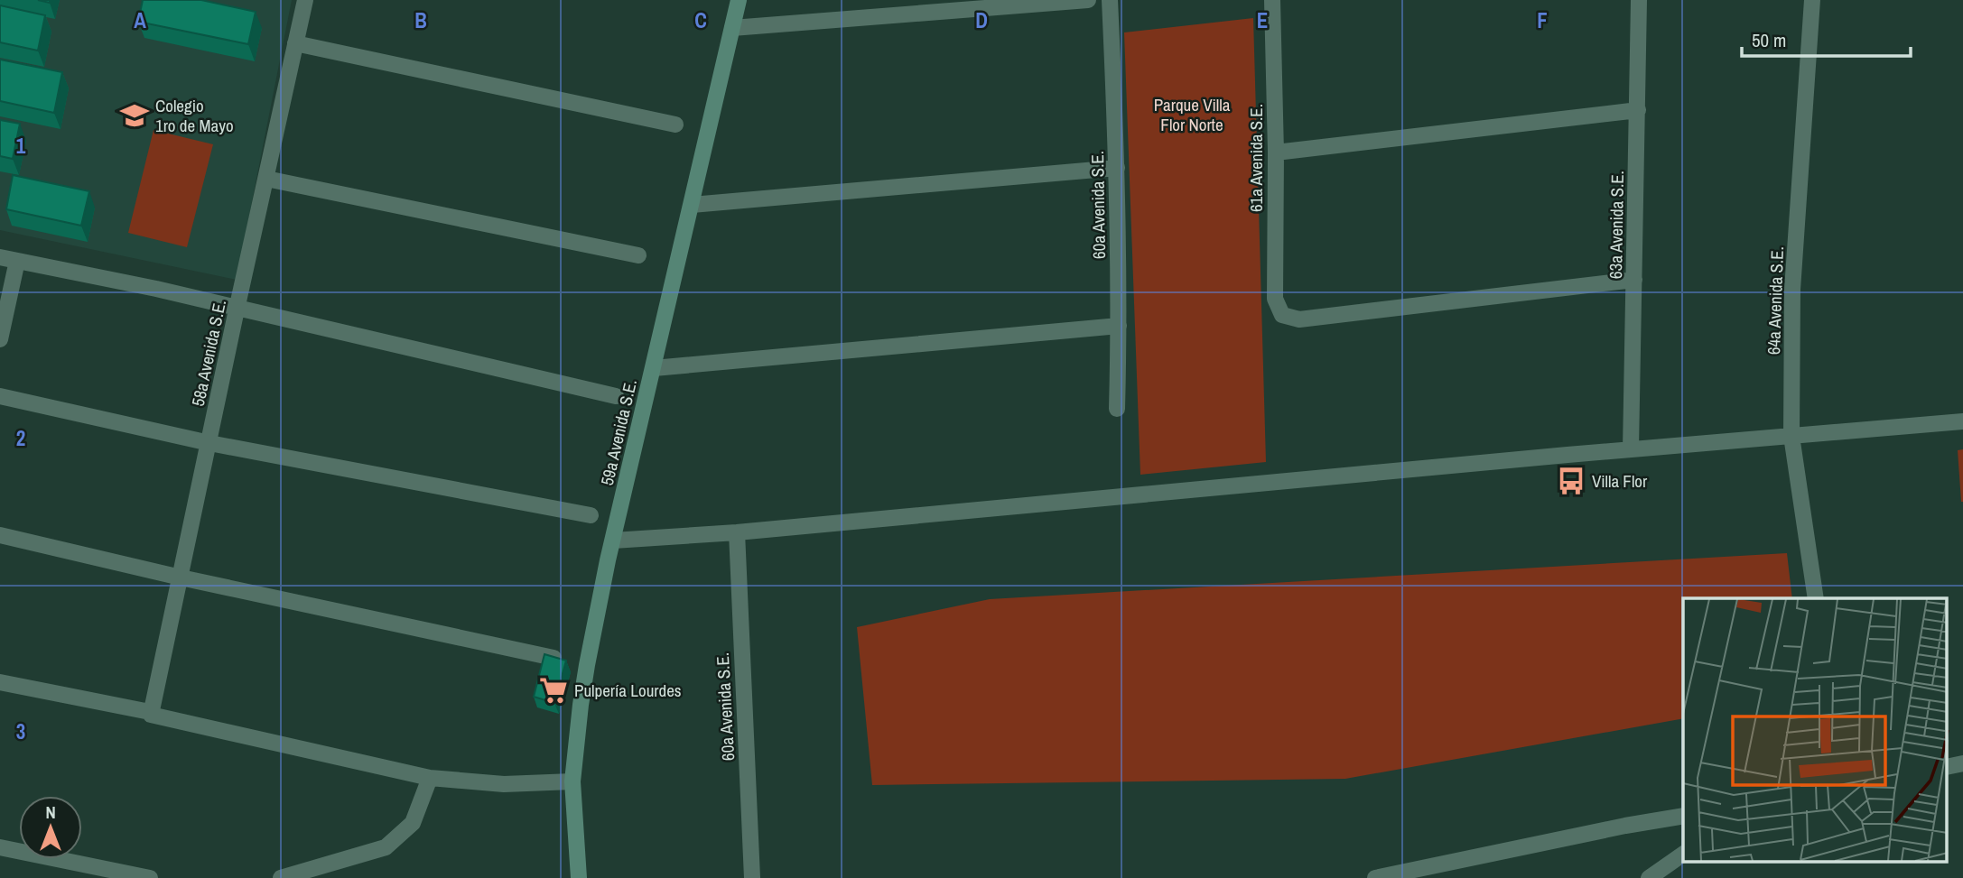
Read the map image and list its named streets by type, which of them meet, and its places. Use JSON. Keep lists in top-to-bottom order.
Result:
{
  "streets": {
    "street": [
      "61a Avenida S.E.",
      "60a Avenida S.E.",
      "63a Avenida S.E.",
      "64a Avenida S.E.",
      "58a Avenida S.E.",
      "59a Avenida S.E."
    ]
  },
  "crossings": [
    ["61a Avenida S.E.", "63a Avenida S.E."]
  ],
  "parks": ["Parque Villa Flor Norte"],
  "places": {
    "school or university": ["Colegio 1ro de Mayo"],
    "bus stop": ["Villa Flor"],
    "supermarket": ["Pulpería Lourdes"]
  },
  "scale_bar": "50 m",
  "north": "top",
  "grid": {
    "columns": [
      "A",
      "B",
      "C",
      "D",
      "E",
      "F"
    ],
    "rows": ["1", "2", "3"]
  }
}
